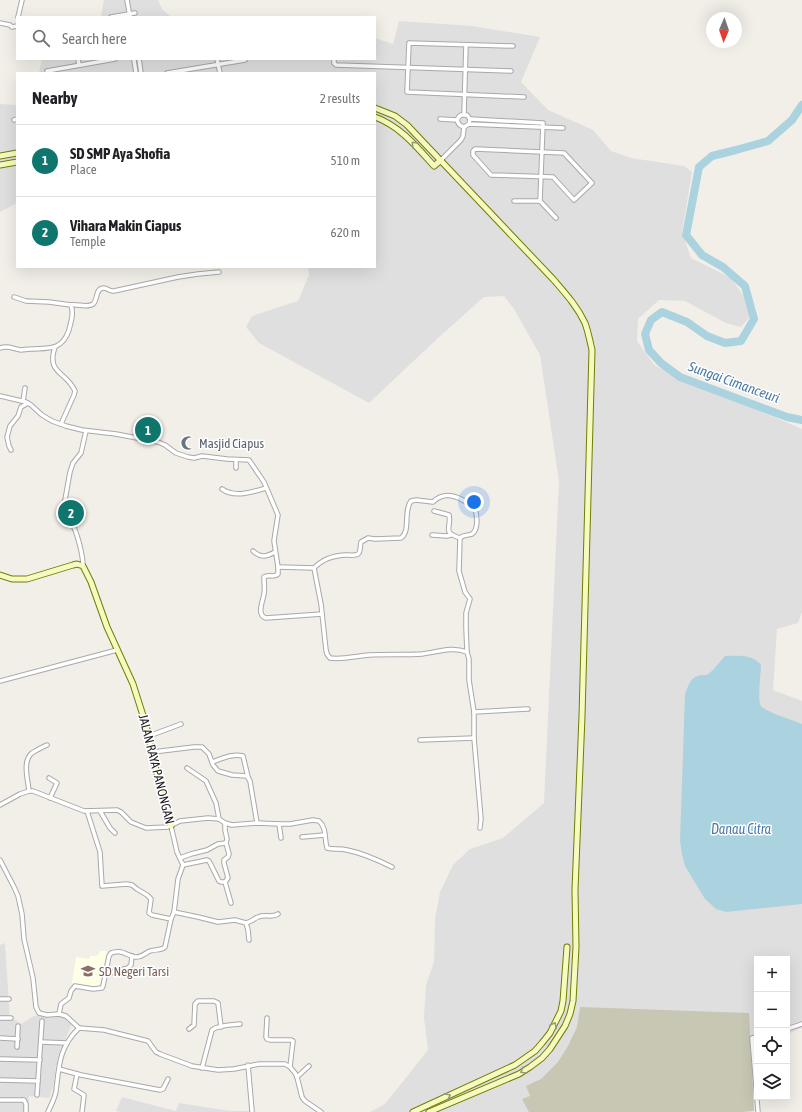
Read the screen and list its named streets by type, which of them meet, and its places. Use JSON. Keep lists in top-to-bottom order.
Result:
{
  "streets": {
    "street": ["JALAN RAYA PANONGAN"]
  },
  "water": ["Sungai Cimanceuri", "Danau Citra"],
  "places": {
    "mosque": ["Masjid Ciapus"],
    "school or university": ["SD Negeri Tarsi"]
  },
  "north": "bottom",
  "page": {
    "search": "Search here",
    "heading": ["Nearby", "2 results"],
    "list": [
      {
        "mark": "1",
        "name": "SD SMP Aya Shofia",
        "note": "Place",
        "value": "510 m"
      },
      {
        "mark": "2",
        "name": "Vihara Makin Ciapus",
        "note": "Temple",
        "value": "620 m"
      }
    ],
    "pins": ["1", "2"],
    "map_buttons": ["+", "−"]
  }
}
